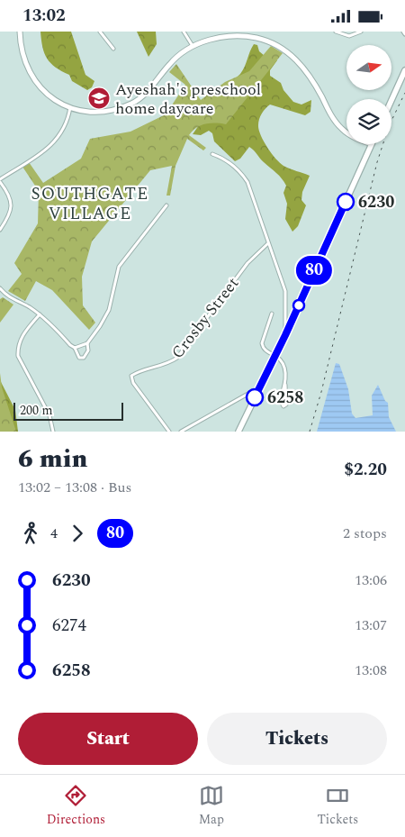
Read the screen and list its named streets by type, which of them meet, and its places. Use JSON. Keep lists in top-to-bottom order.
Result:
{
  "streets": {
    "street": ["Crosby Street"]
  },
  "districts": ["SOUTHGATE VILLAGE"],
  "places": {
    "school or university": ["Ayeshah's preschool home daycare"],
    "other": ["6230", "6258"]
  },
  "lines": ["bus line 80"],
  "scale_bar": "200 m",
  "north": "right",
  "page": {
    "status": "13:02",
    "on_map": "80",
    "scale": "200 m",
    "heading": ["6 min", "13:02 – 13:08 · Bus", "$2.20"],
    "legs": ["4", "80", "2 stops"],
    "list": [
      {
        "name": "6230",
        "value": "13:06"
      },
      {
        "name": "6274",
        "value": "13:07"
      },
      {
        "name": "6258",
        "value": "13:08"
      }
    ],
    "buttons": ["Start", "Tickets"],
    "tabs": ["Directions", "Map", "Tickets"]
  }
}
